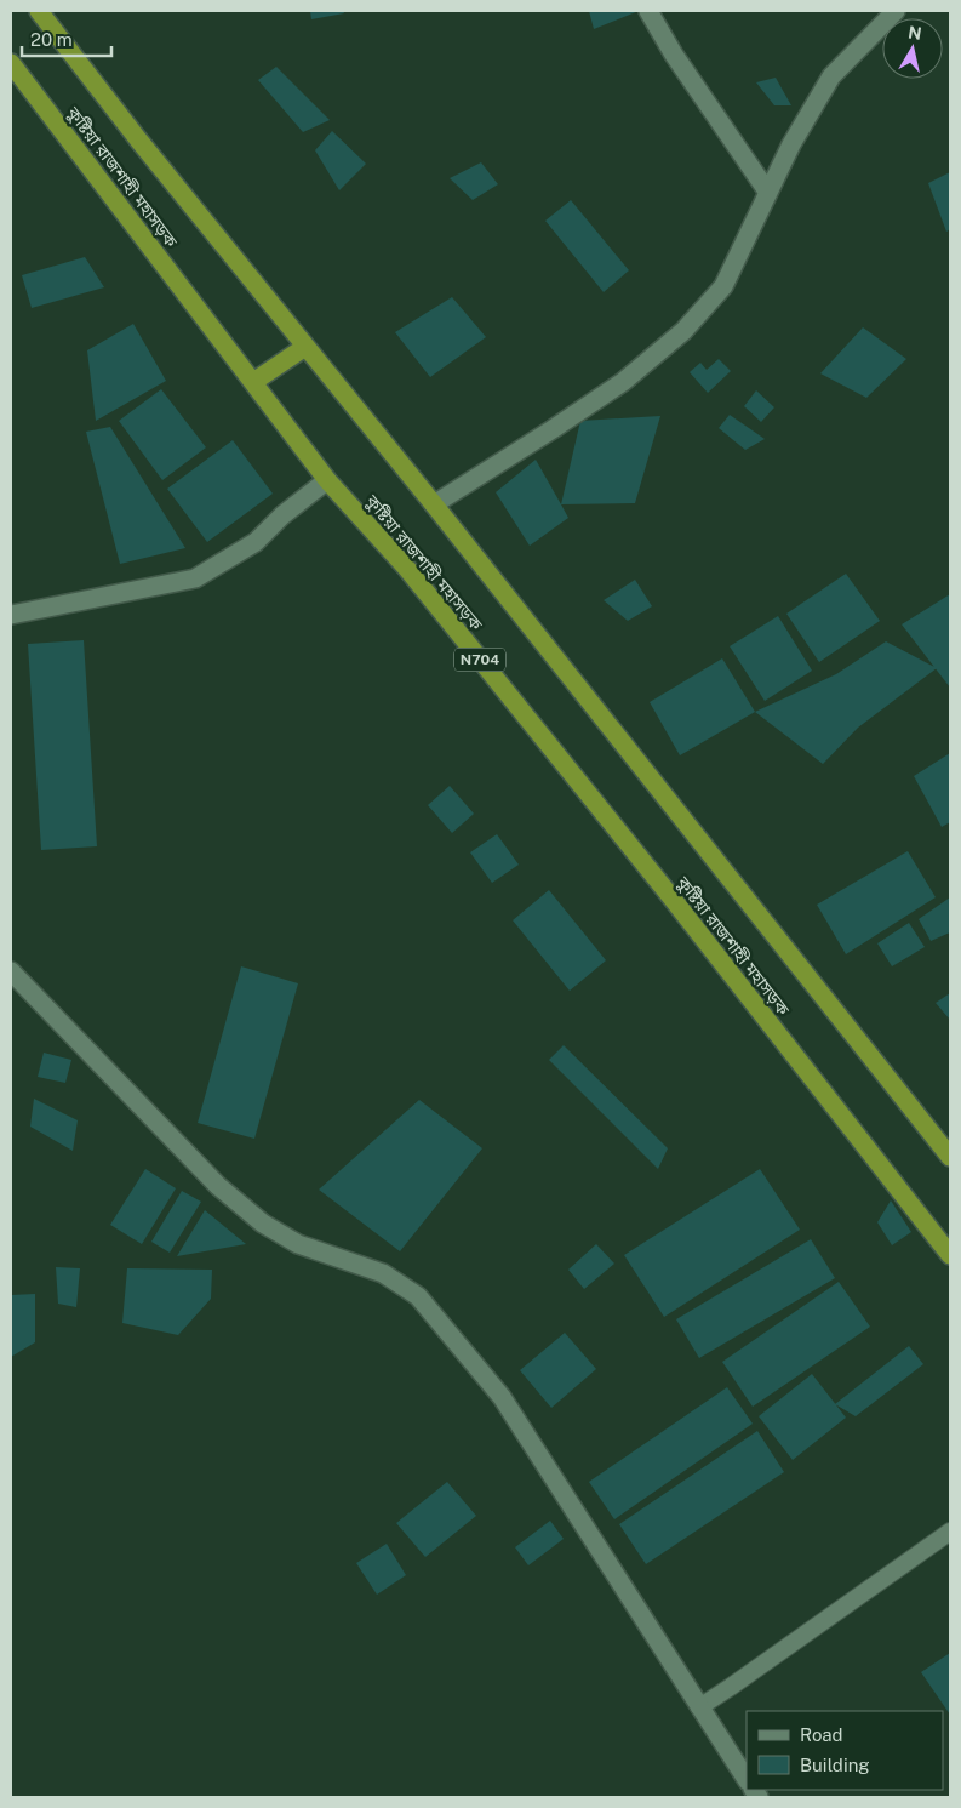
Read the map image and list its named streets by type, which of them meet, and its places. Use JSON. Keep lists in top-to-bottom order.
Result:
{
  "streets": {
    "highway": ["কুষ্টিয়া রাজশাহী মহাসড়ক", "N704"]
  },
  "legend": ["Road", "Building"],
  "scale_bar": "20 m",
  "north": "top"
}
